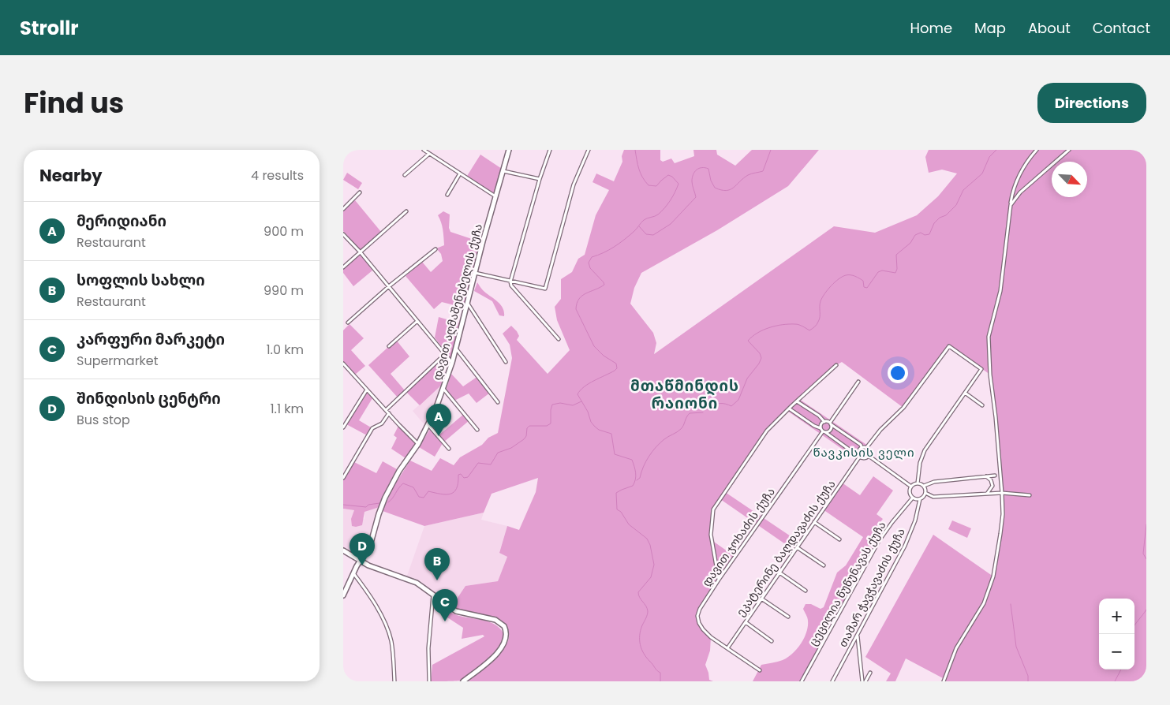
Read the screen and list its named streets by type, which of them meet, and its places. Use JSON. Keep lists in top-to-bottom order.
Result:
{
  "streets": {
    "street": [
      "დავით აღმაშენებელის ქუჩა",
      "დავით ჯოხაძის ქუჩა",
      "ეკატერინე ბაღდავაძის ქუჩა",
      "ცეცილია წუწუნავას ქუჩა",
      "თამარ ჭავჭავაძის ქუჩა"
    ]
  },
  "crossings": [
    ["დავით ჯოხაძის ქუჩა", "ეკატერინე ბაღდავაძის ქუჩა"],
    ["ცეცილია წუწუნავას ქუჩა", "თამარ ჭავჭავაძის ქუჩა"]
  ],
  "districts": ["მთაწმინდის რაიონი", "წავკისის ველი"],
  "north": "bottom right",
  "page": {
    "header": "Strollr",
    "nav": [
      "Home",
      "Map",
      "About",
      "Contact"
    ],
    "title": "Find us",
    "buttons": "Directions",
    "heading": ["Nearby", "4 results"],
    "list": [
      {
        "mark": "A",
        "name": "მერიდიანი",
        "note": "Restaurant",
        "value": "900 m"
      },
      {
        "mark": "B",
        "name": "სოფლის სახლი",
        "note": "Restaurant",
        "value": "990 m"
      },
      {
        "mark": "C",
        "name": "კარფური მარკეტი",
        "note": "Supermarket",
        "value": "1.0 km"
      },
      {
        "mark": "D",
        "name": "შინდისის ცენტრი",
        "note": "Bus stop",
        "value": "1.1 km"
      }
    ],
    "pins": [
      "A",
      "D",
      "B",
      "C"
    ],
    "map_buttons": ["+", "−"]
  }
}
